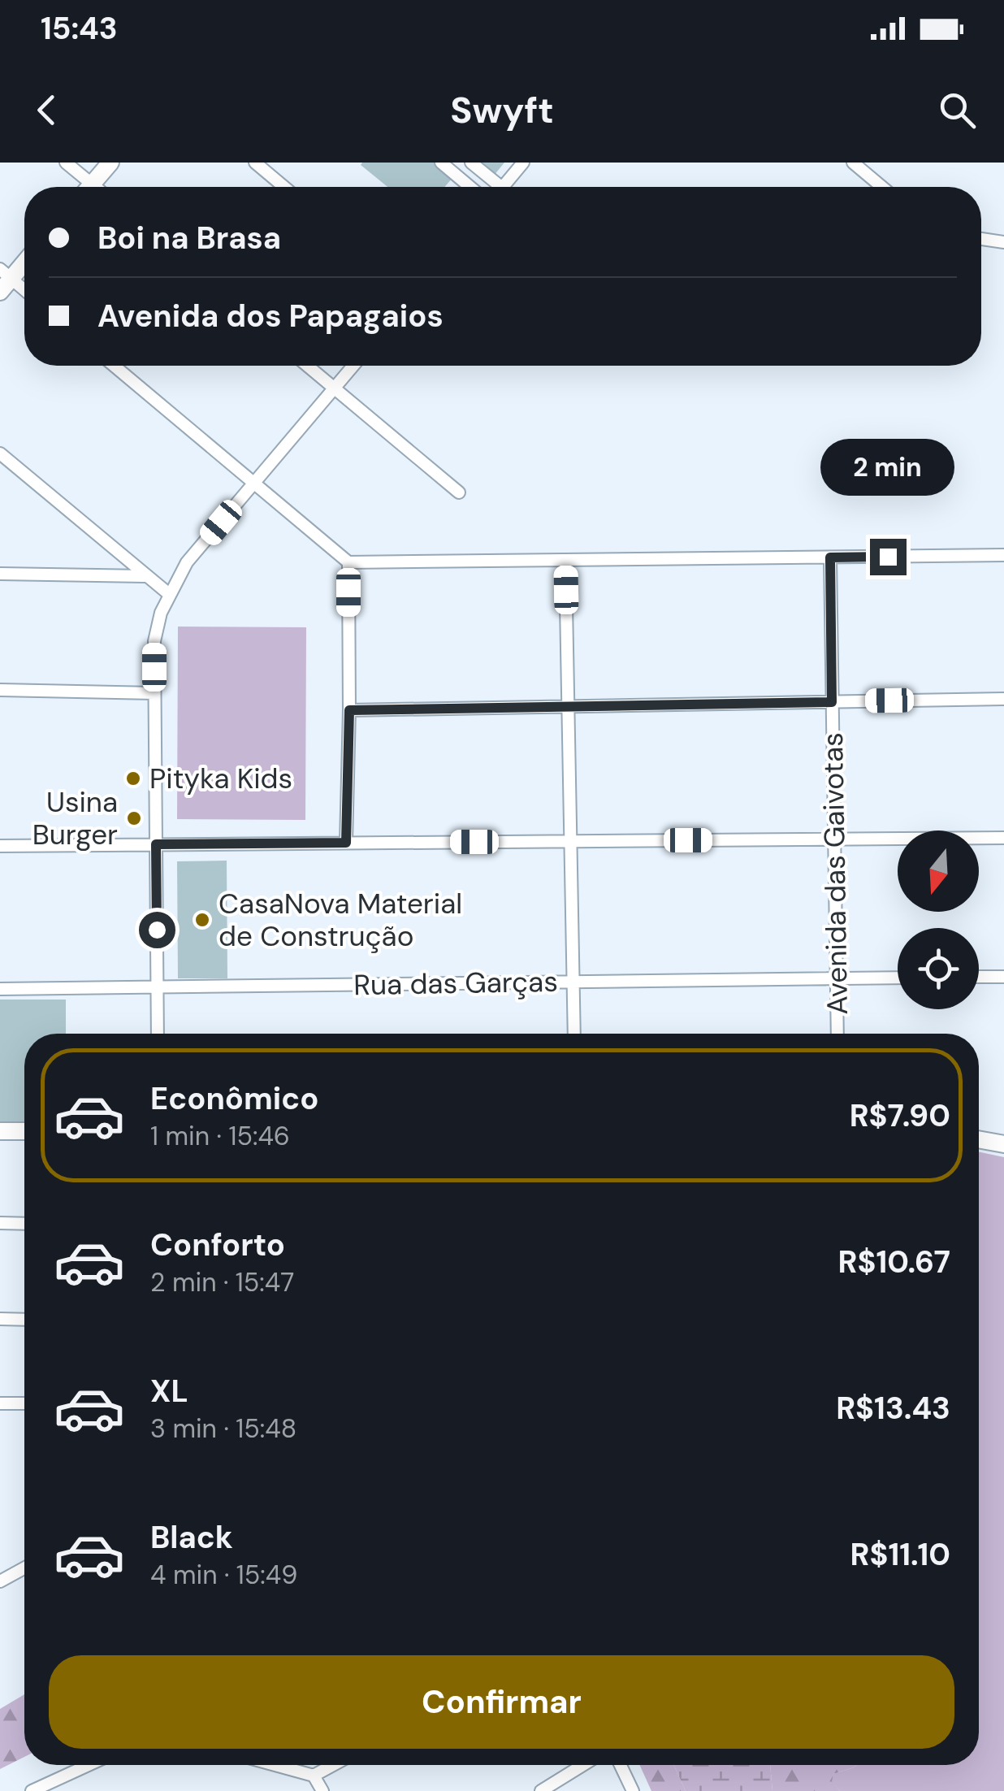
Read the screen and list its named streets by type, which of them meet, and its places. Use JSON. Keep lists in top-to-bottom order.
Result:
{
  "streets": {
    "street": ["Avenida das Gaivotas", "Rua das Garças"]
  },
  "crossings": [
    ["Avenida das Gaivotas", "Rua das Garças"]
  ],
  "places": ["Pityka Kids", "Usina Burger", "CasaNova Material de Construção"],
  "north": "bottom",
  "page": {
    "status": "15:43",
    "header": "Swyft",
    "banner": ["Boi na Brasa", "Avenida dos Papagaios"],
    "bubble": "2 min",
    "list": [
      {
        "name": "Econômico",
        "note": "1 min · 15:46",
        "value": "R$7.90"
      },
      {
        "name": "Conforto",
        "note": "2 min · 15:47",
        "value": "R$10.67"
      },
      {
        "name": "XL",
        "note": "3 min · 15:48",
        "value": "R$13.43"
      },
      {
        "name": "Black",
        "note": "4 min · 15:49",
        "value": "R$11.10"
      }
    ],
    "buttons": "Confirmar"
  }
}
